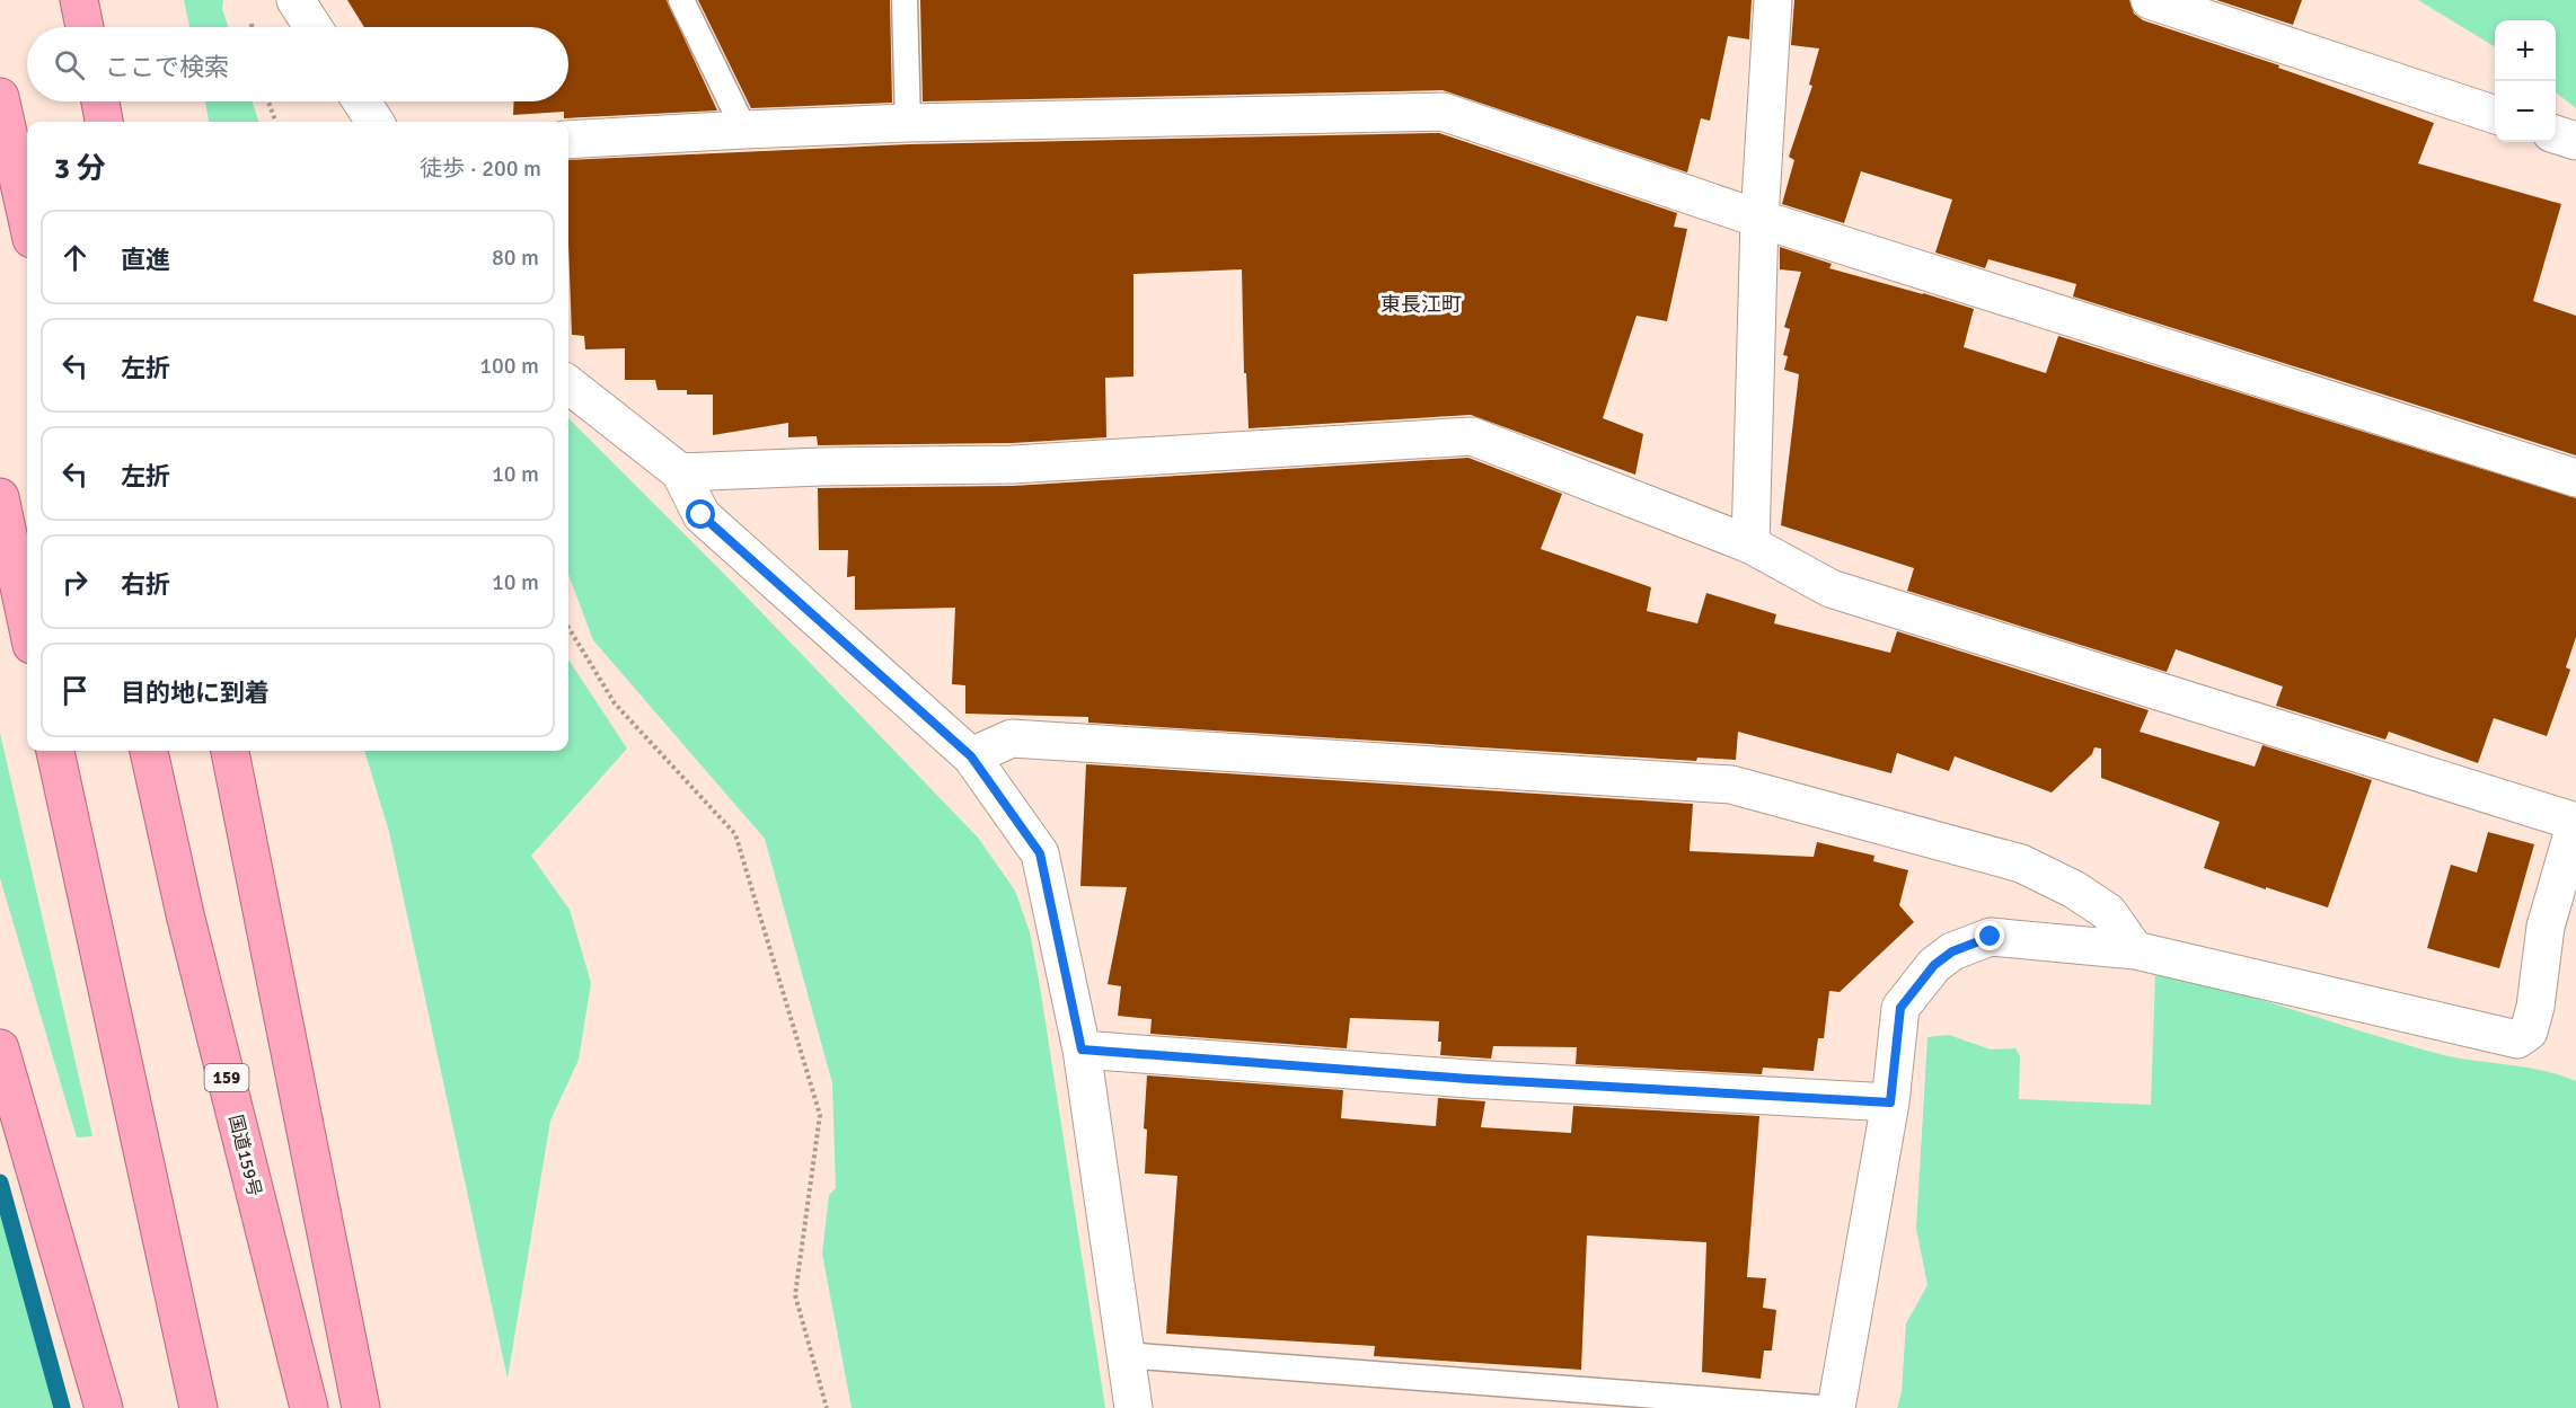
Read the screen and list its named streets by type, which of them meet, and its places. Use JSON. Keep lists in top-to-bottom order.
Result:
{
  "streets": {
    "highway": ["159", "国道159号"]
  },
  "districts": ["東長江町"],
  "page": {
    "map_buttons": ["+", "−"],
    "search": "ここで検索",
    "heading": ["3 分", "徒歩 · 200 m"],
    "list": [
      ["直進", "80 m"],
      ["左折", "100 m"],
      ["左折", "10 m"],
      ["右折", "10 m"],
      "目的地に到着"
    ]
  }
}
